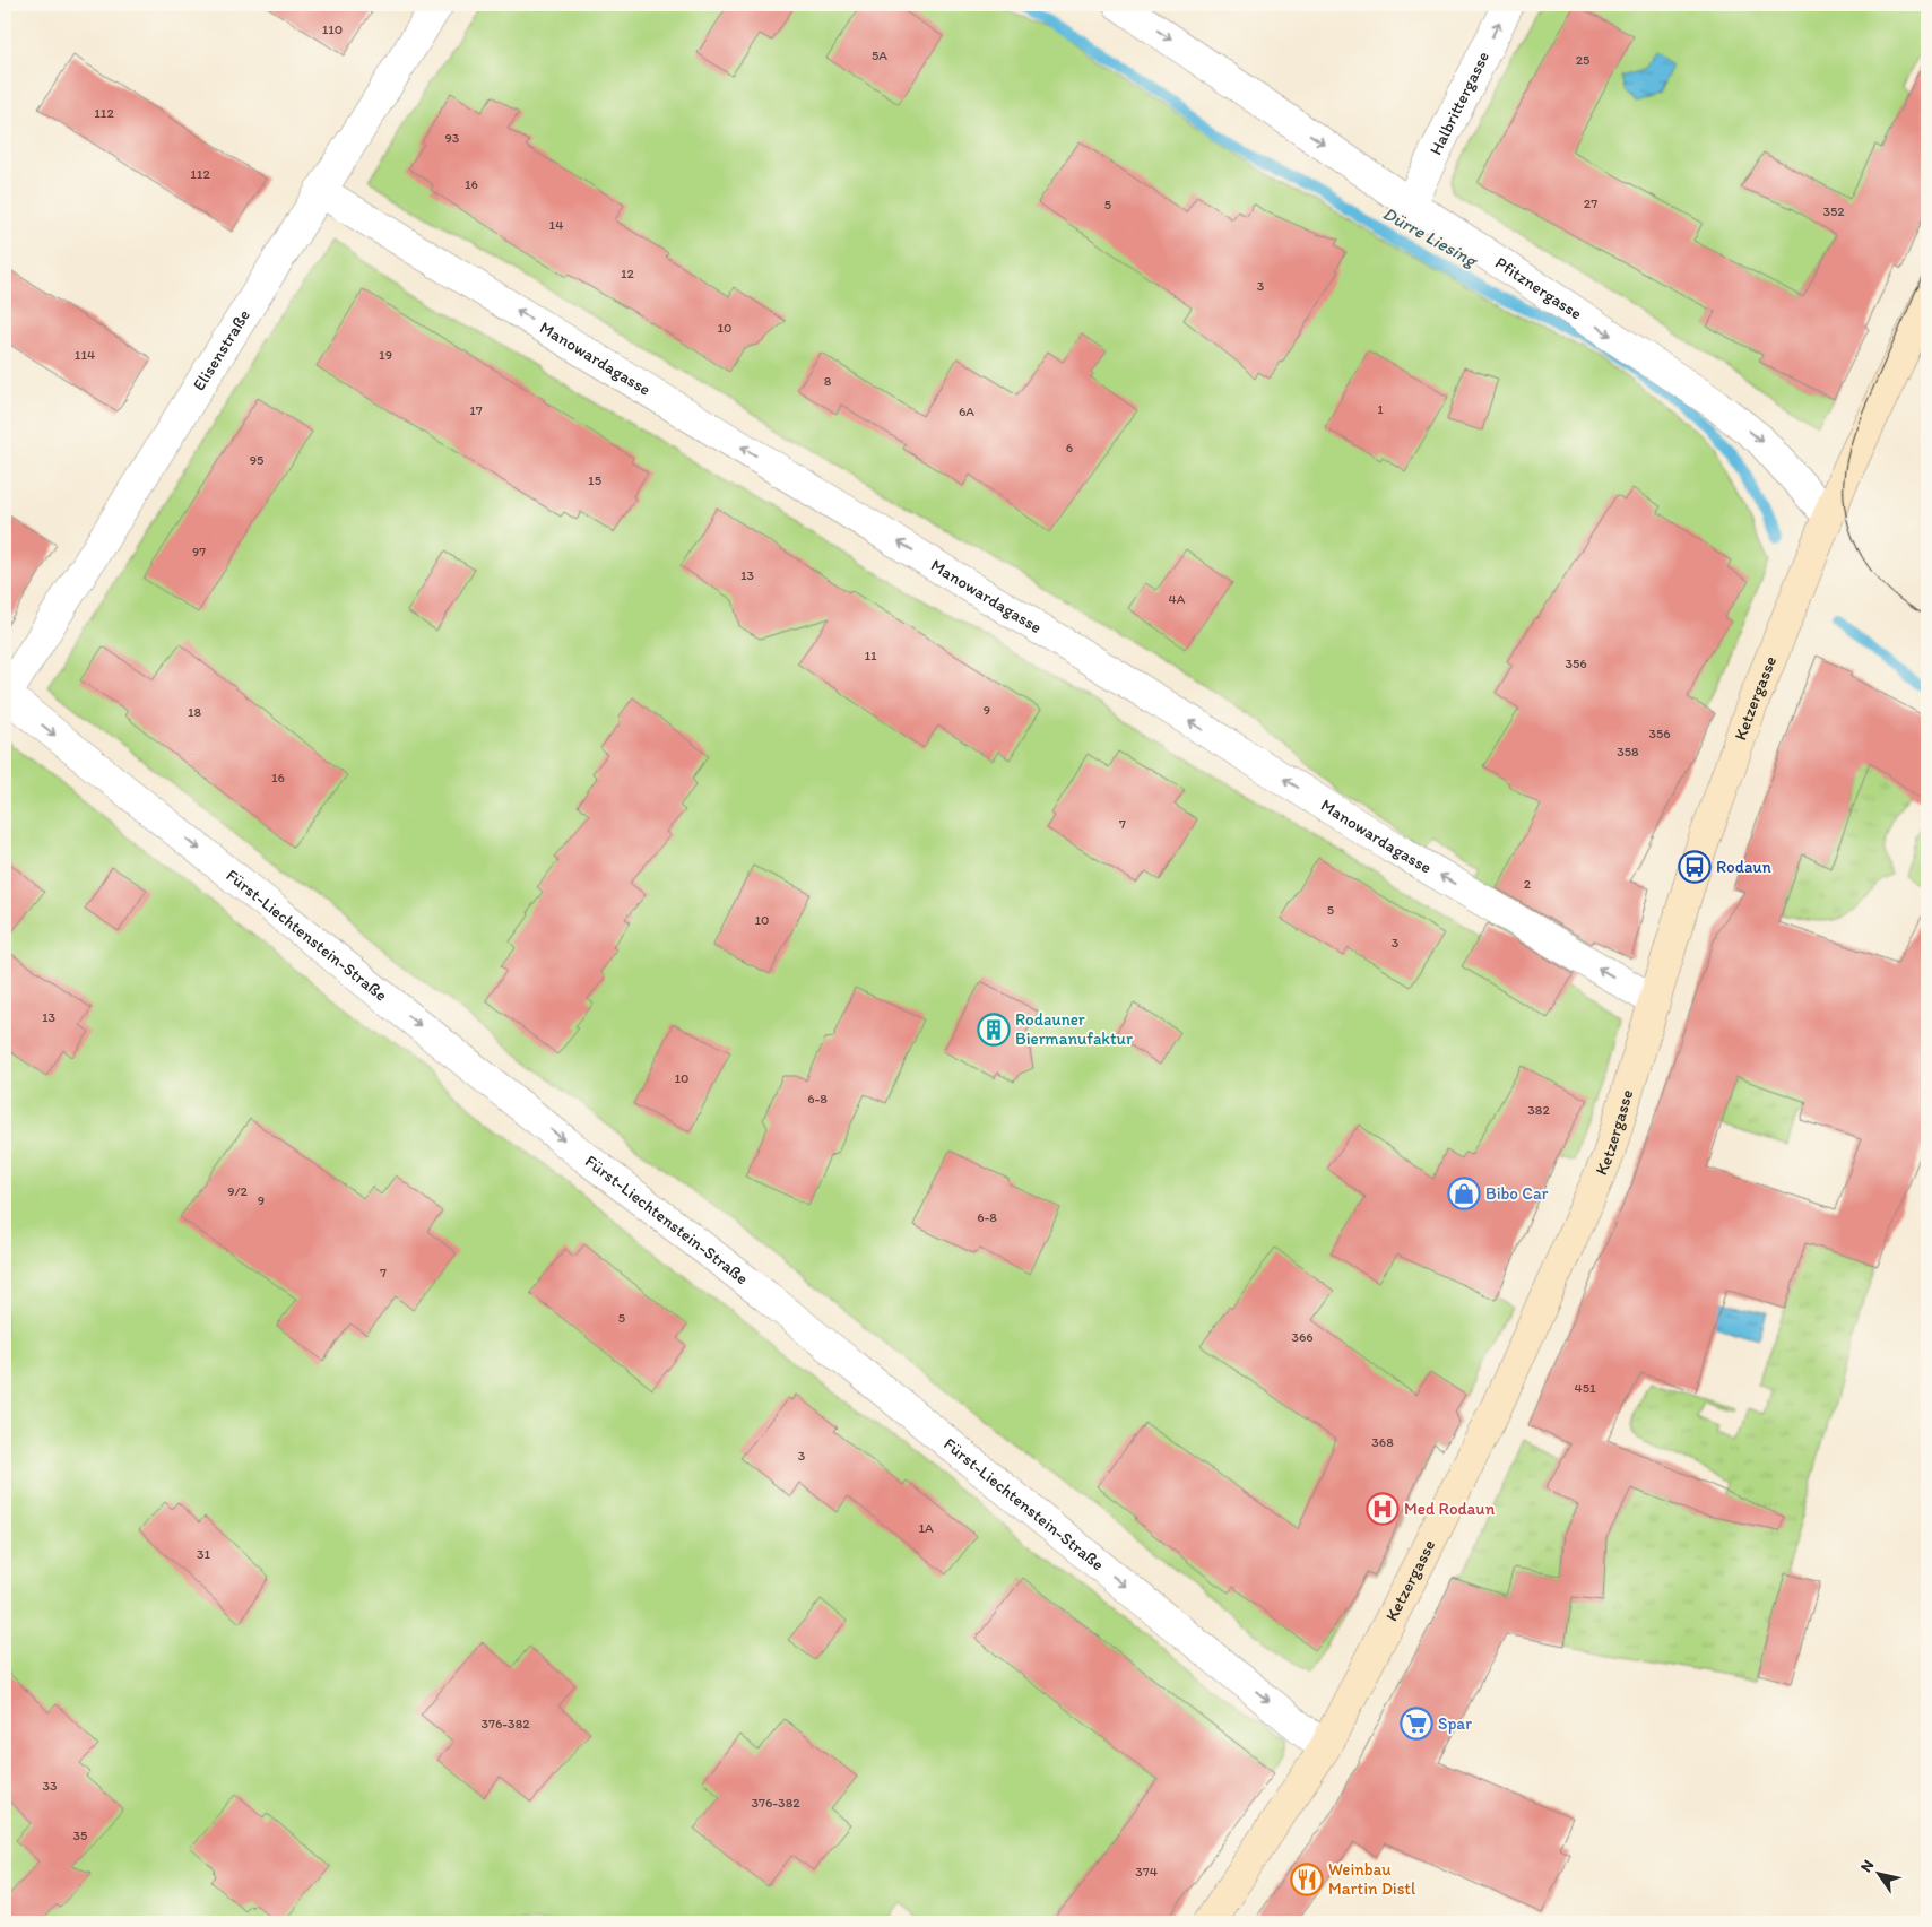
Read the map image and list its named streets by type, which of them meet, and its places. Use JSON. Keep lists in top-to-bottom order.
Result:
{
  "streets": {
    "main road": ["Ketzergasse"],
    "street": [
      "Halbrittergasse",
      "Pfitznergasse",
      "Elisenstraße",
      "Manowardagasse",
      "Fürst-Liechtenstein-Straße"
    ]
  },
  "crossings": [
    ["Halbrittergasse", "Pfitznergasse"],
    ["Pfitznergasse", "Ketzergasse"],
    ["Elisenstraße", "Manowardagasse"],
    ["Elisenstraße", "Fürst-Liechtenstein-Straße"],
    ["Manowardagasse", "Ketzergasse"],
    ["Ketzergasse", "Fürst-Liechtenstein-Straße"]
  ],
  "one_way": [
    "Halbrittergasse",
    "Pfitznergasse",
    "Manowardagasse",
    "Fürst-Liechtenstein-Straße"
  ],
  "water": ["Dürre Liesing"],
  "places": {
    "bus stop": ["Rodaun"],
    "building": ["Rodauner Biermanufaktur"],
    "shop": ["Bibo Car"],
    "hospital": ["Med Rodaun"],
    "supermarket": ["Spar"],
    "restaurant": ["Weinbau Martin Distl"]
  },
  "house_numbers": [
    "110",
    "5A",
    "25",
    "112",
    "93",
    "112",
    "16",
    "27",
    "5",
    "352",
    "14",
    "12",
    "3",
    "10",
    "114",
    "19",
    "8",
    "1",
    "17",
    "6A",
    "6",
    "95",
    "15",
    "97",
    "13",
    "4A",
    "11",
    "356",
    "9",
    "18",
    "356",
    "358",
    "16",
    "7",
    "2",
    "5",
    "10",
    "3",
    "13",
    "10",
    "6-8",
    "382",
    "9/2",
    "9",
    "6-8",
    "7",
    "5",
    "366",
    "451",
    "368",
    "3",
    "1A",
    "31",
    "376-382",
    "33",
    "376-382",
    "35",
    "374"
  ],
  "north": "top left"
}
